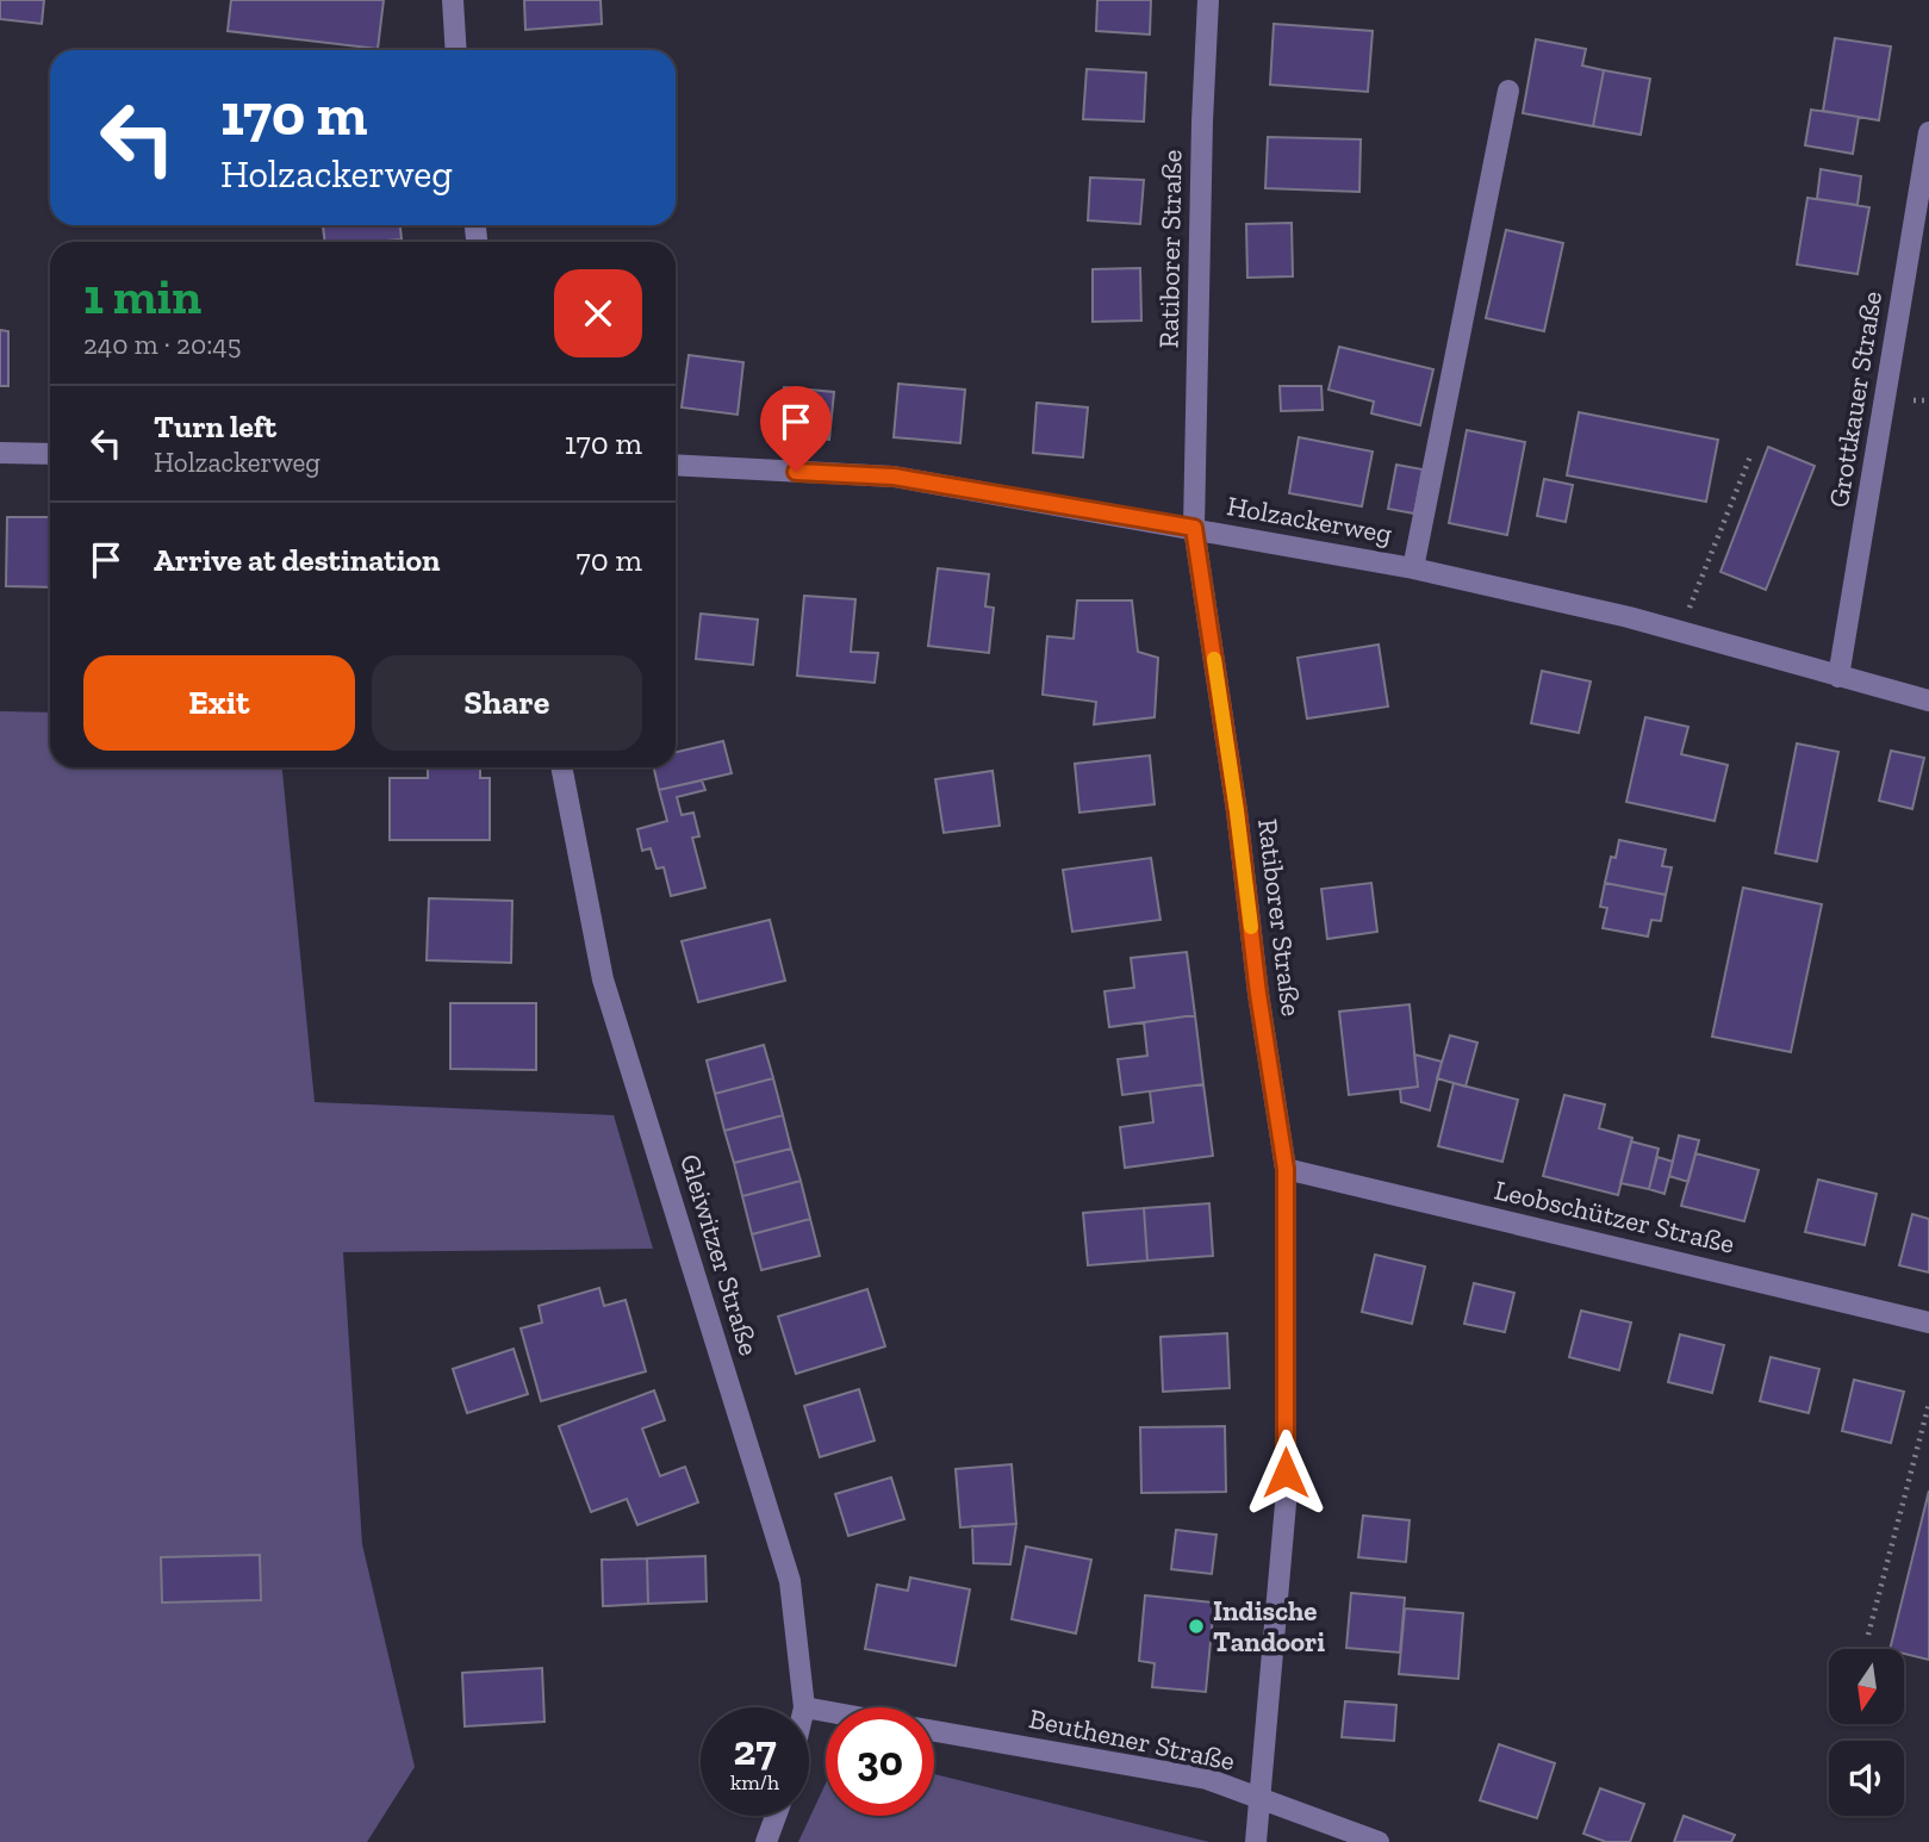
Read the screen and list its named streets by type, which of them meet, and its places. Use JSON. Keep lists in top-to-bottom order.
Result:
{
  "streets": {
    "street": [
      "Ratiborer Straße",
      "Grottkauer Straße",
      "Holzackerweg",
      "Leobschützer Straße",
      "Gleiwitzer Straße",
      "Beuthener Straße"
    ]
  },
  "crossings": [
    ["Ratiborer Straße", "Holzackerweg"],
    ["Ratiborer Straße", "Leobschützer Straße"],
    ["Ratiborer Straße", "Beuthener Straße"],
    ["Grottkauer Straße", "Holzackerweg"]
  ],
  "places": ["Indische Tandoori"],
  "north": "bottom",
  "page": {
    "turn": ["170 m", "Holzackerweg"],
    "heading": ["1 min", "240 m · 20:45"],
    "list": [
      {
        "name": "Turn left",
        "note": "Holzackerweg",
        "value": "170 m"
      },
      {
        "name": "Arrive at destination",
        "value": "70 m"
      }
    ],
    "buttons": ["Exit", "Share"],
    "speed": "27 km/h",
    "limit": "30"
  }
}
